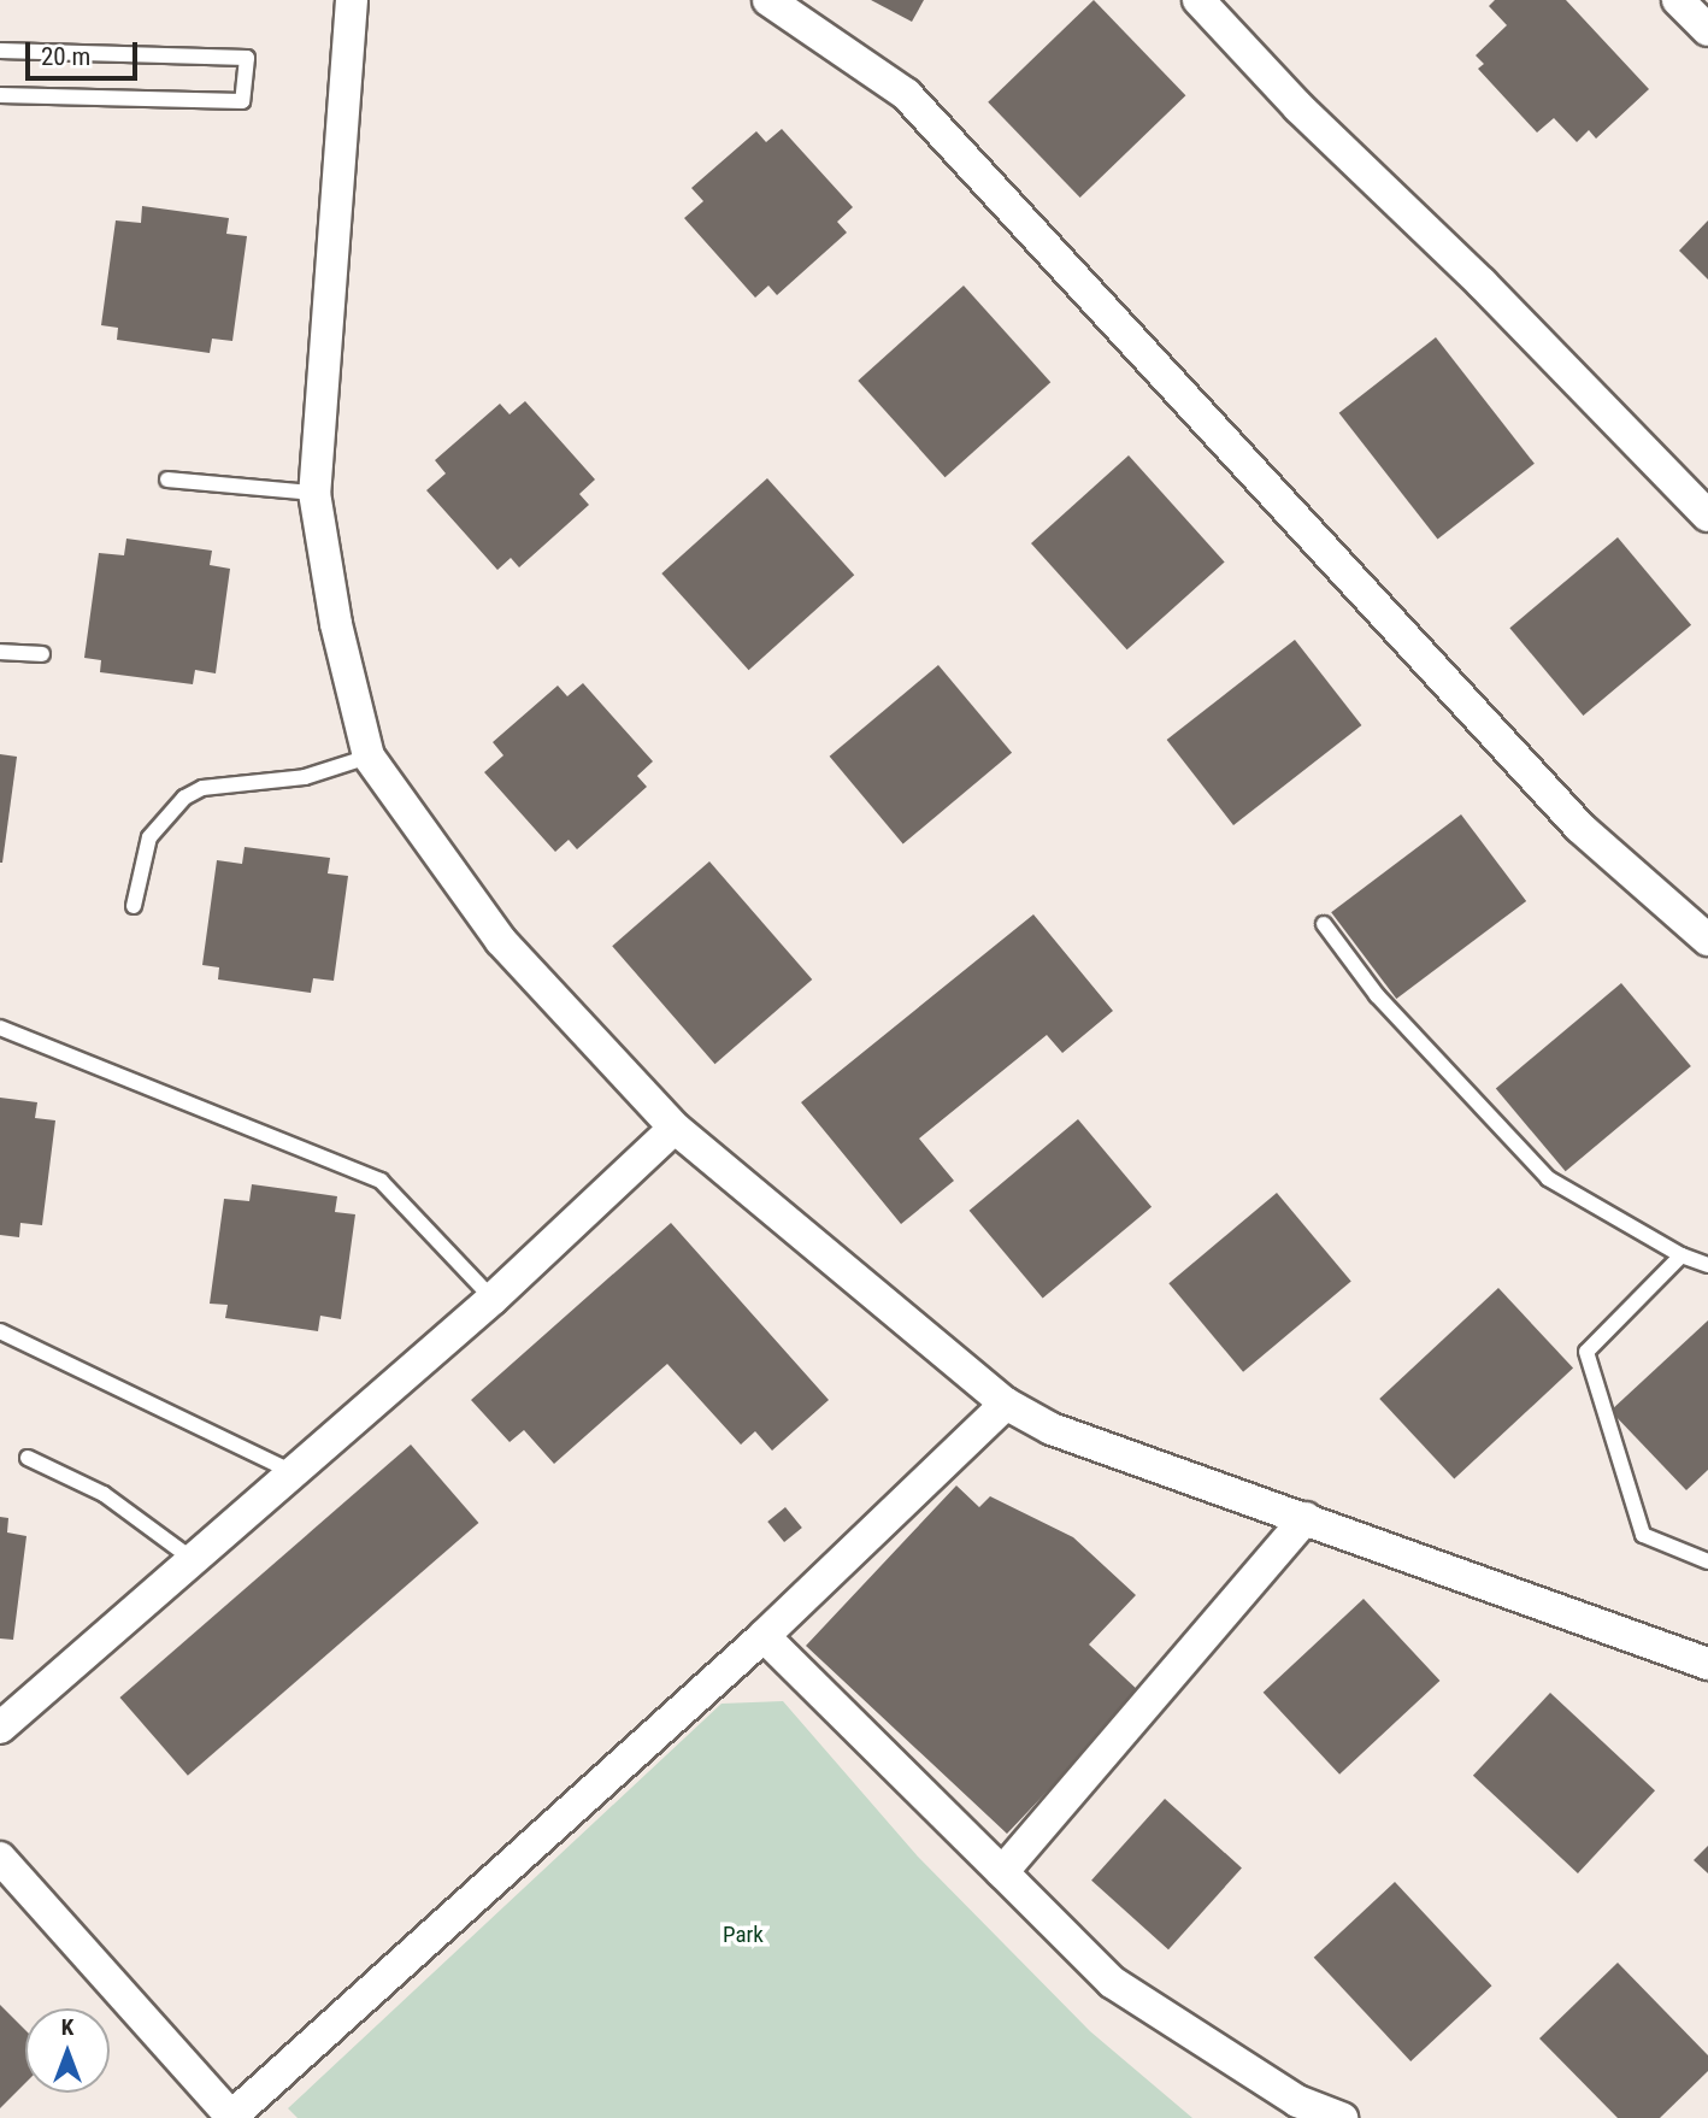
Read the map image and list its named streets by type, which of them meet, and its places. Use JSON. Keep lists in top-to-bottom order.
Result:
{
  "parks": ["Park"],
  "scale_bar": "20 m",
  "north": "top"
}
